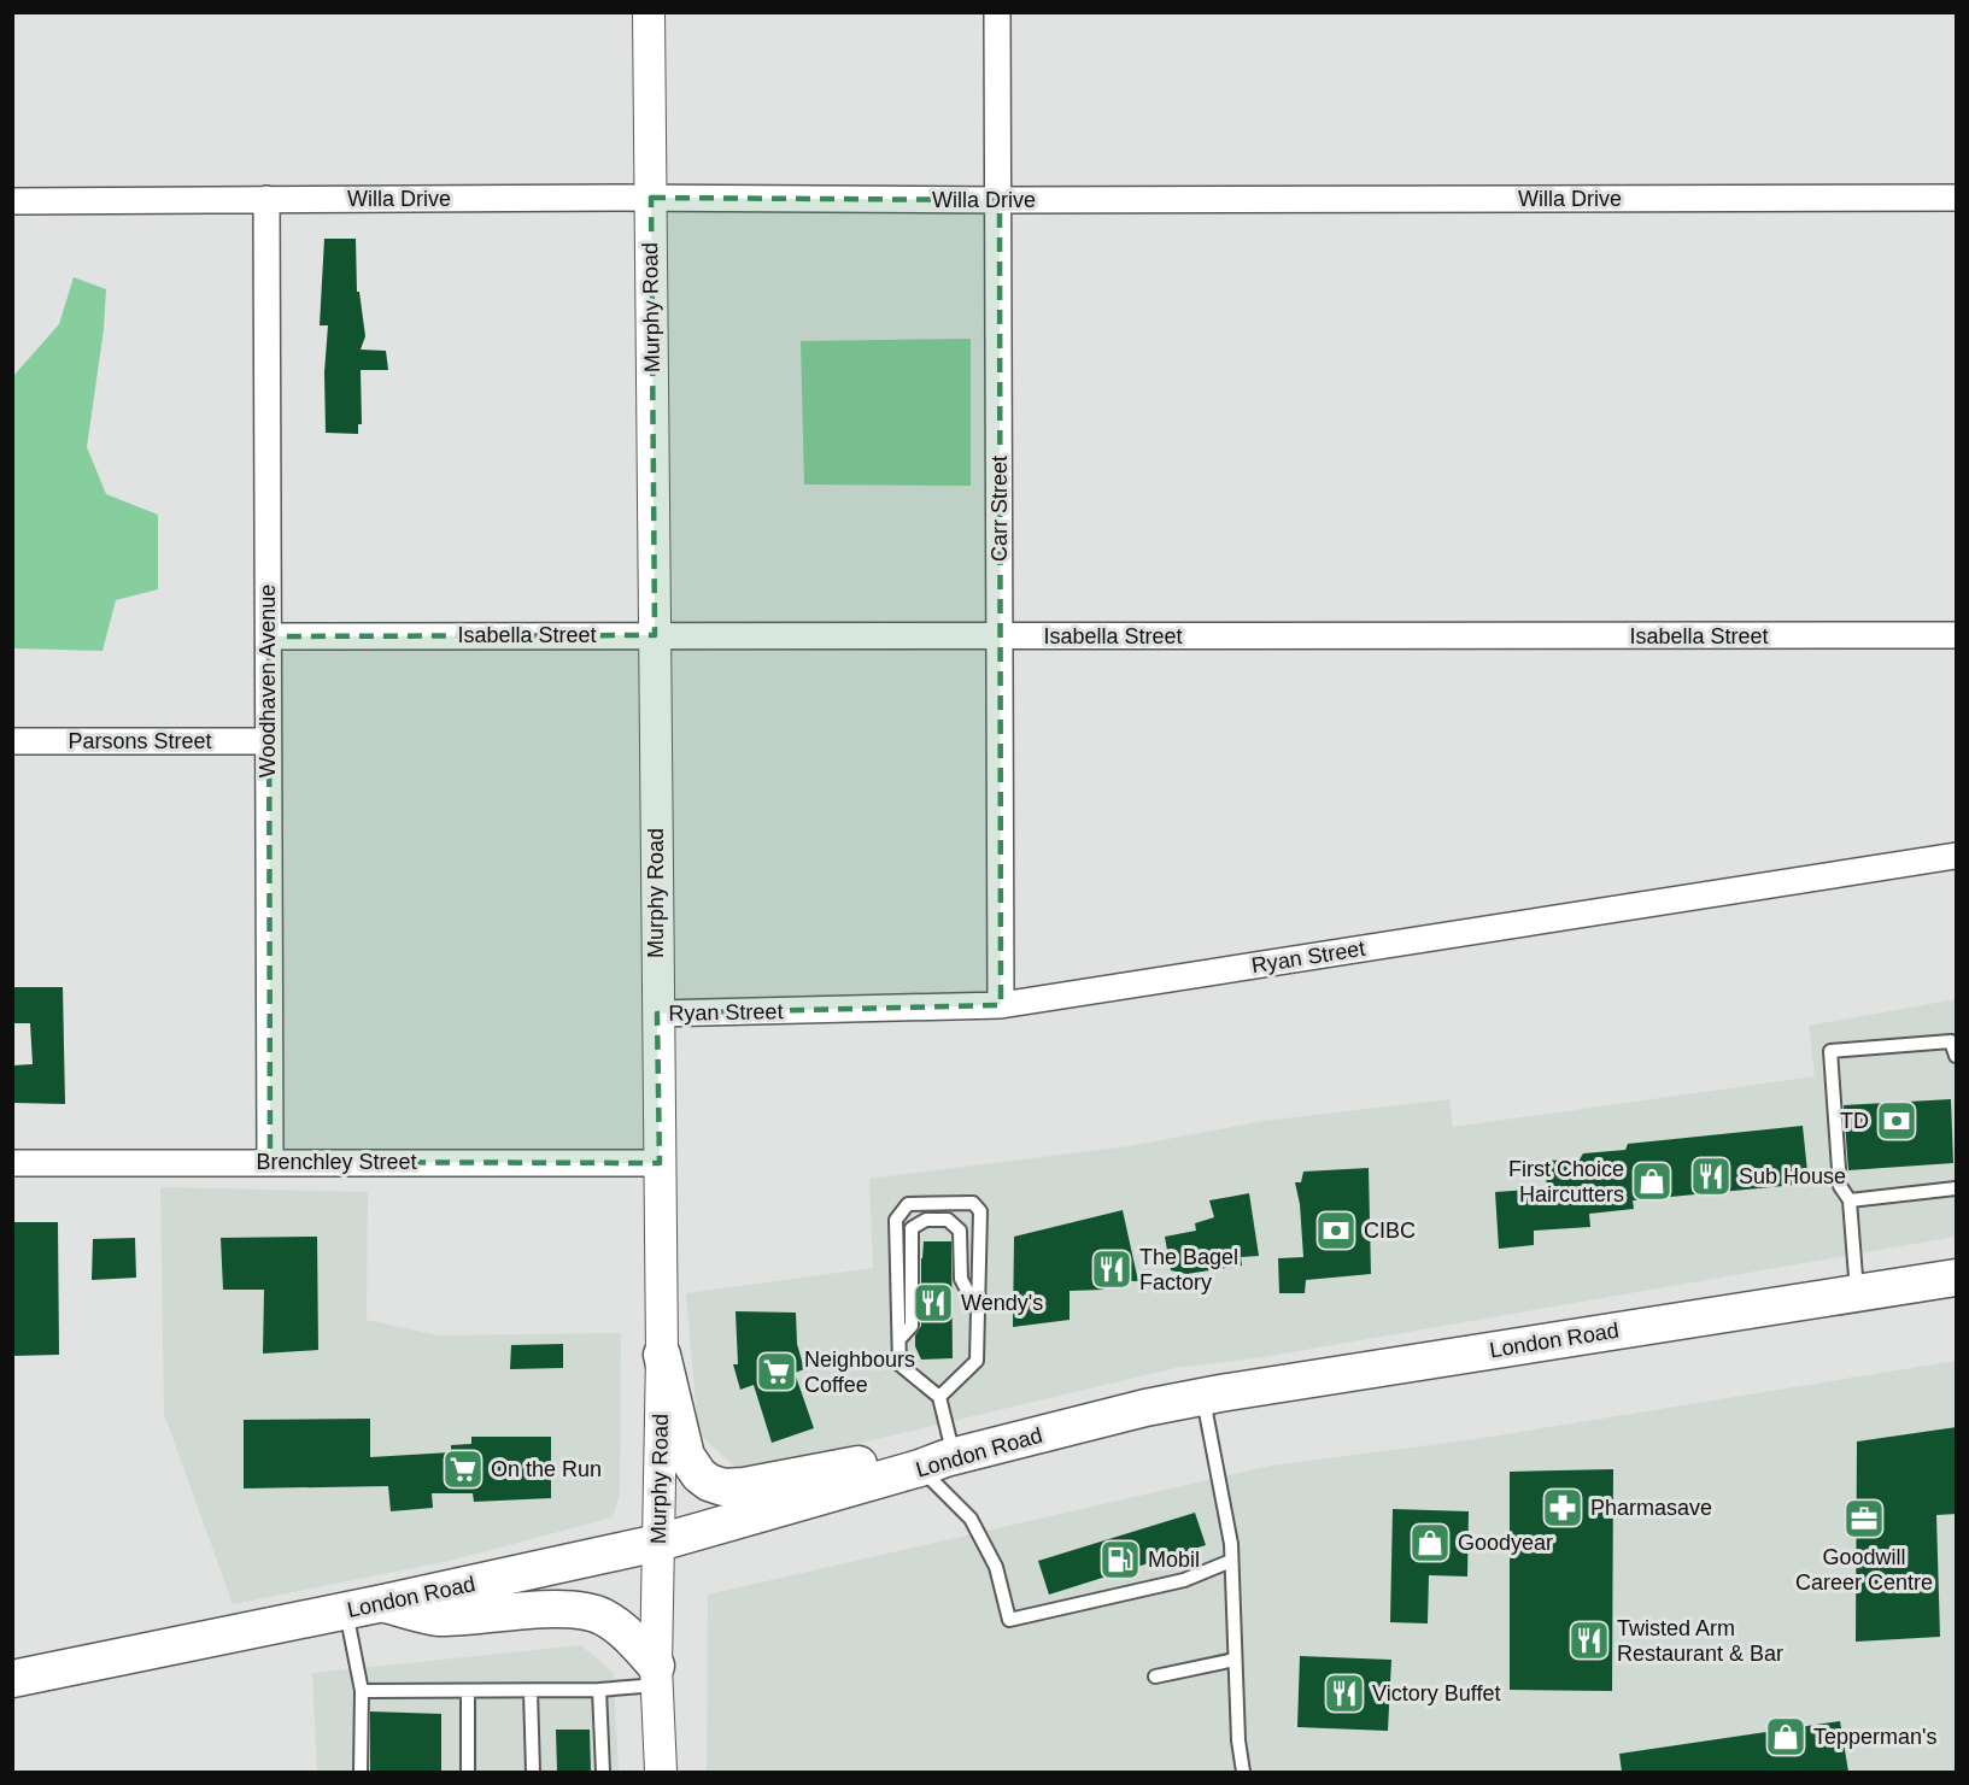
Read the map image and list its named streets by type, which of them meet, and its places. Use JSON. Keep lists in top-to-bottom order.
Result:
{
  "streets": {
    "main road": ["London Road"],
    "street": [
      "Willa Drive",
      "Murphy Road",
      "Carr Street",
      "Isabella Street",
      "Woodhaven Avenue",
      "Parsons Street",
      "Ryan Street",
      "Brenchley Street"
    ]
  },
  "crossings": [
    ["Willa Drive", "Murphy Road"],
    ["Willa Drive", "Carr Street"],
    ["Willa Drive", "Woodhaven Avenue"],
    ["Murphy Road", "Isabella Street"],
    ["Murphy Road", "Ryan Street"],
    ["Murphy Road", "Brenchley Street"],
    ["Murphy Road", "London Road"],
    ["Carr Street", "Isabella Street"],
    ["Carr Street", "Ryan Street"],
    ["Isabella Street", "Woodhaven Avenue"],
    ["Woodhaven Avenue", "Parsons Street"],
    ["Woodhaven Avenue", "Brenchley Street"]
  ],
  "places": {
    "bank": ["TD", "CIBC"],
    "restaurant": [
      "Sub House",
      "The Bagel Factory",
      "Wendy's",
      "Twisted Arm Restaurant & Bar",
      "Victory Buffet"
    ],
    "shop": ["First Choice Haircutters", "Goodyear", "Tepperman's"],
    "supermarket": ["Neighbours Coffee", "On the Run"],
    "pharmacy": ["Pharmasave"],
    "office": ["Goodwill Career Centre"],
    "fuel station": ["Mobil"]
  }
}
